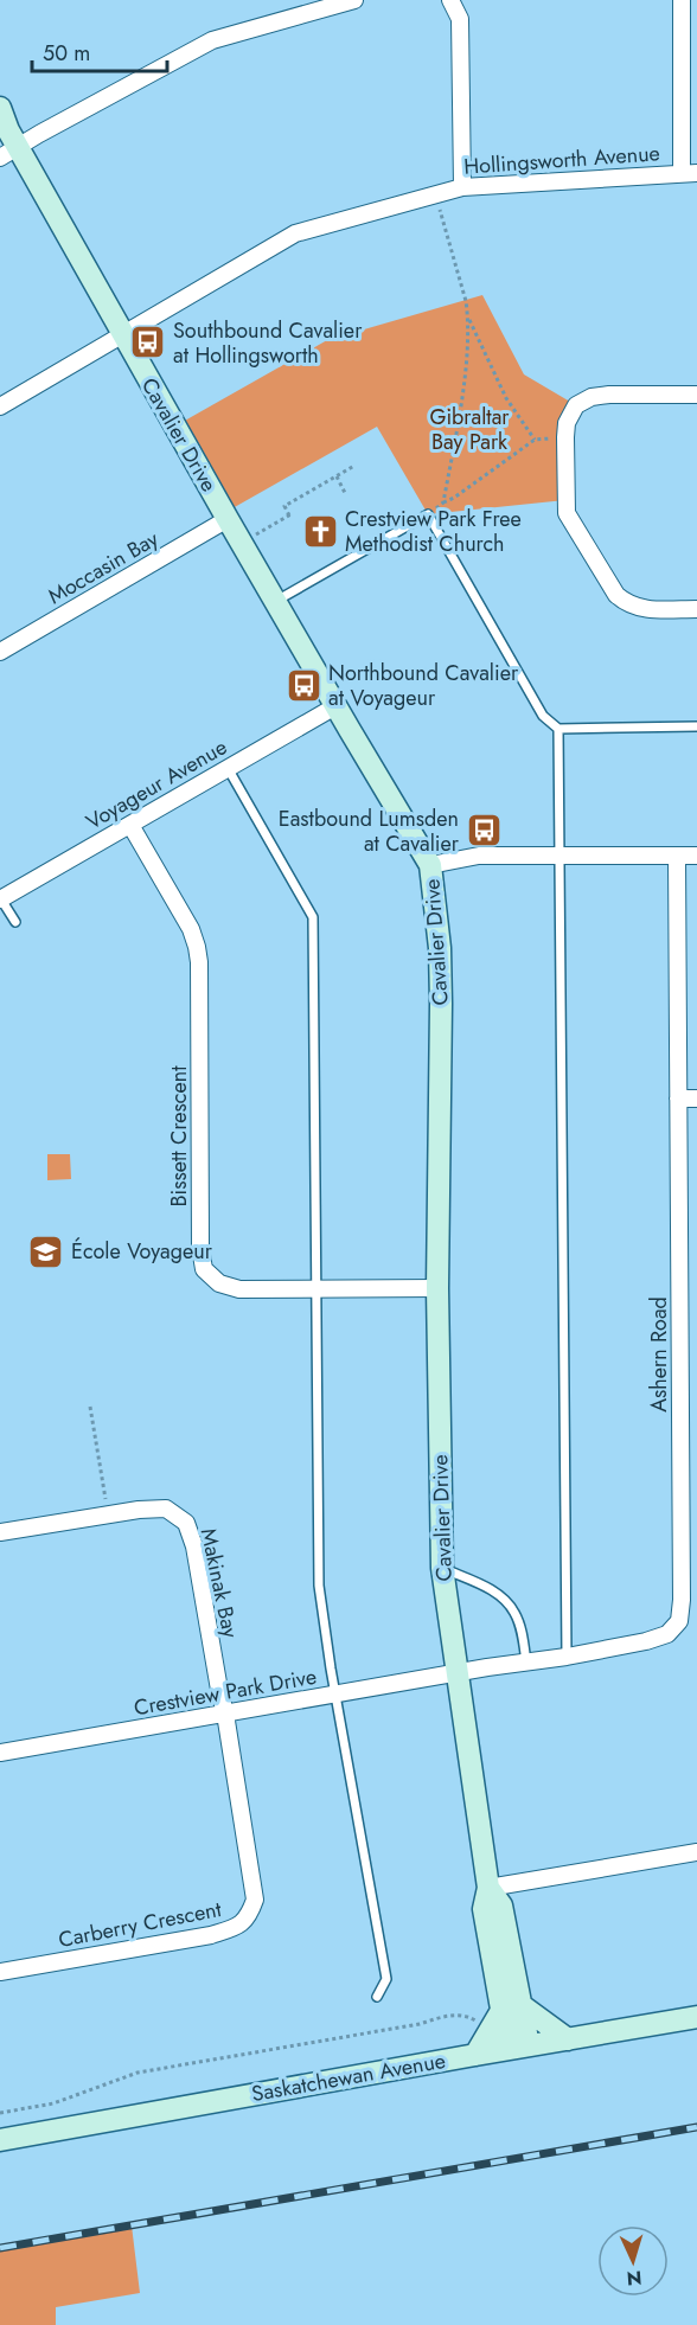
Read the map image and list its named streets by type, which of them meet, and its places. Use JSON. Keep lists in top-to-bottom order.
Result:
{
  "streets": {
    "street": [
      "Hollingsworth Avenue",
      "Cavalier Drive",
      "Moccasin Bay",
      "Voyageur Avenue",
      "Bissett Crescent",
      "Ashern Road",
      "Makinak Bay",
      "Crestview Park Drive",
      "Carberry Crescent",
      "Saskatchewan Avenue"
    ]
  },
  "crossings": [
    ["Hollingsworth Avenue", "Cavalier Drive"],
    ["Cavalier Drive", "Moccasin Bay"],
    ["Cavalier Drive", "Voyageur Avenue"],
    ["Cavalier Drive", "Bissett Crescent"],
    ["Cavalier Drive", "Ashern Road"],
    ["Cavalier Drive", "Crestview Park Drive"],
    ["Cavalier Drive", "Saskatchewan Avenue"],
    ["Voyageur Avenue", "Bissett Crescent"],
    ["Ashern Road", "Crestview Park Drive"],
    ["Makinak Bay", "Crestview Park Drive"],
    ["Makinak Bay", "Carberry Crescent"],
    ["Crestview Park Drive", "Carberry Crescent"]
  ],
  "parks": ["Gibraltar Bay Park"],
  "places": {
    "bus stop": ["Southbound Cavalier at Hollingsworth", "Northbound Cavalier at Voyageur", "Eastbound Lumsden at Cavalier"],
    "church": ["Crestview Park Free Methodist Church"],
    "school or university": ["École Voyageur"]
  },
  "scale_bar": "50 m",
  "north": "bottom"
}
